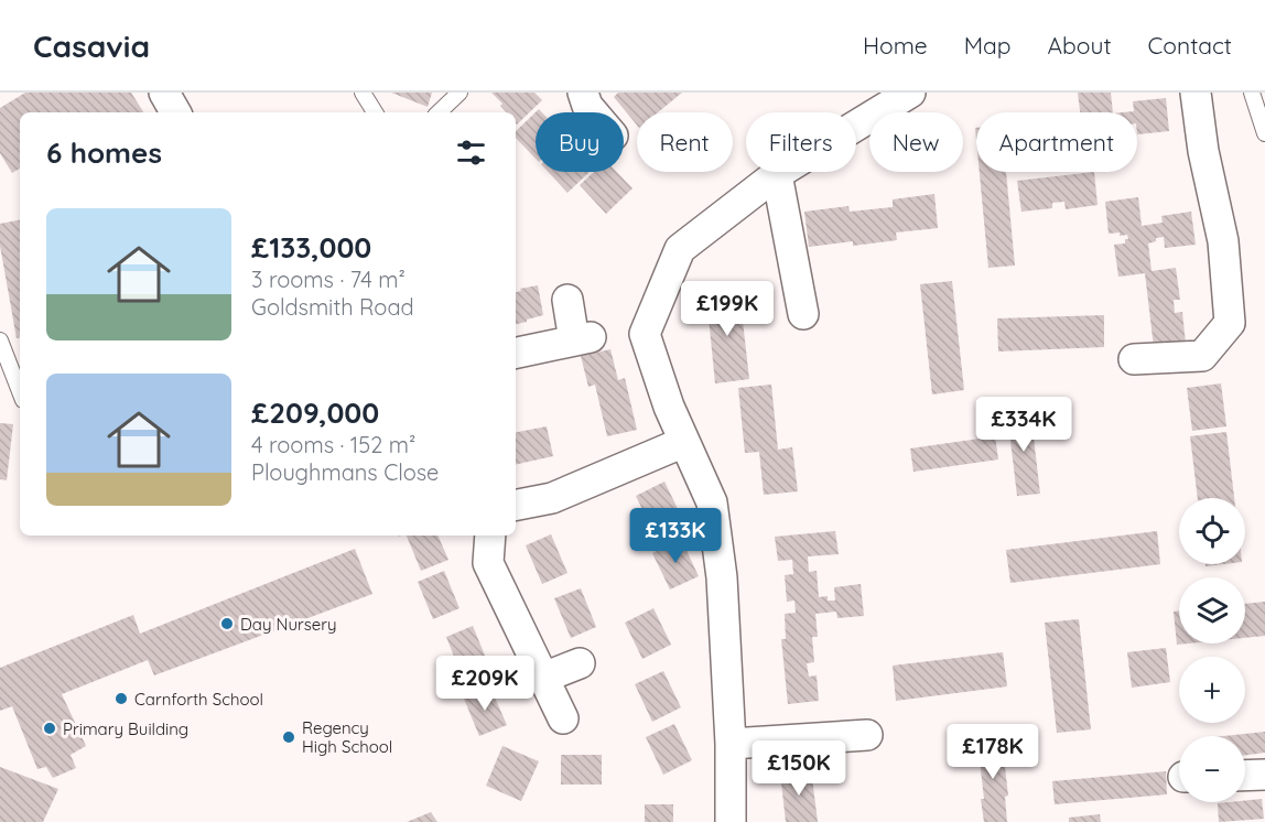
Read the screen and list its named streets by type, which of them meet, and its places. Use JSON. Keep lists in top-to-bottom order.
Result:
{
  "places": [
    "Day Nursery",
    "Carnforth School",
    "Primary Building",
    "Regency High School"
  ],
  "page": {
    "header": "Casavia",
    "nav": [
      "Home",
      "Map",
      "About",
      "Contact"
    ],
    "chip": [
      "Buy",
      "Rent",
      "Filters",
      "New",
      "Apartment"
    ],
    "heading": "6 homes",
    "list": [
      {
        "name": "£133,000",
        "note": "3 rooms · 74 m² · Goldsmith Road"
      },
      {
        "name": "£209,000",
        "note": "4 rooms · 152 m² · Ploughmans Close"
      }
    ],
    "price": [
      "£199K",
      "£334K",
      "£133K",
      "£209K",
      "£178K",
      "£150K"
    ],
    "map_buttons": ["+", "−"]
  }
}
